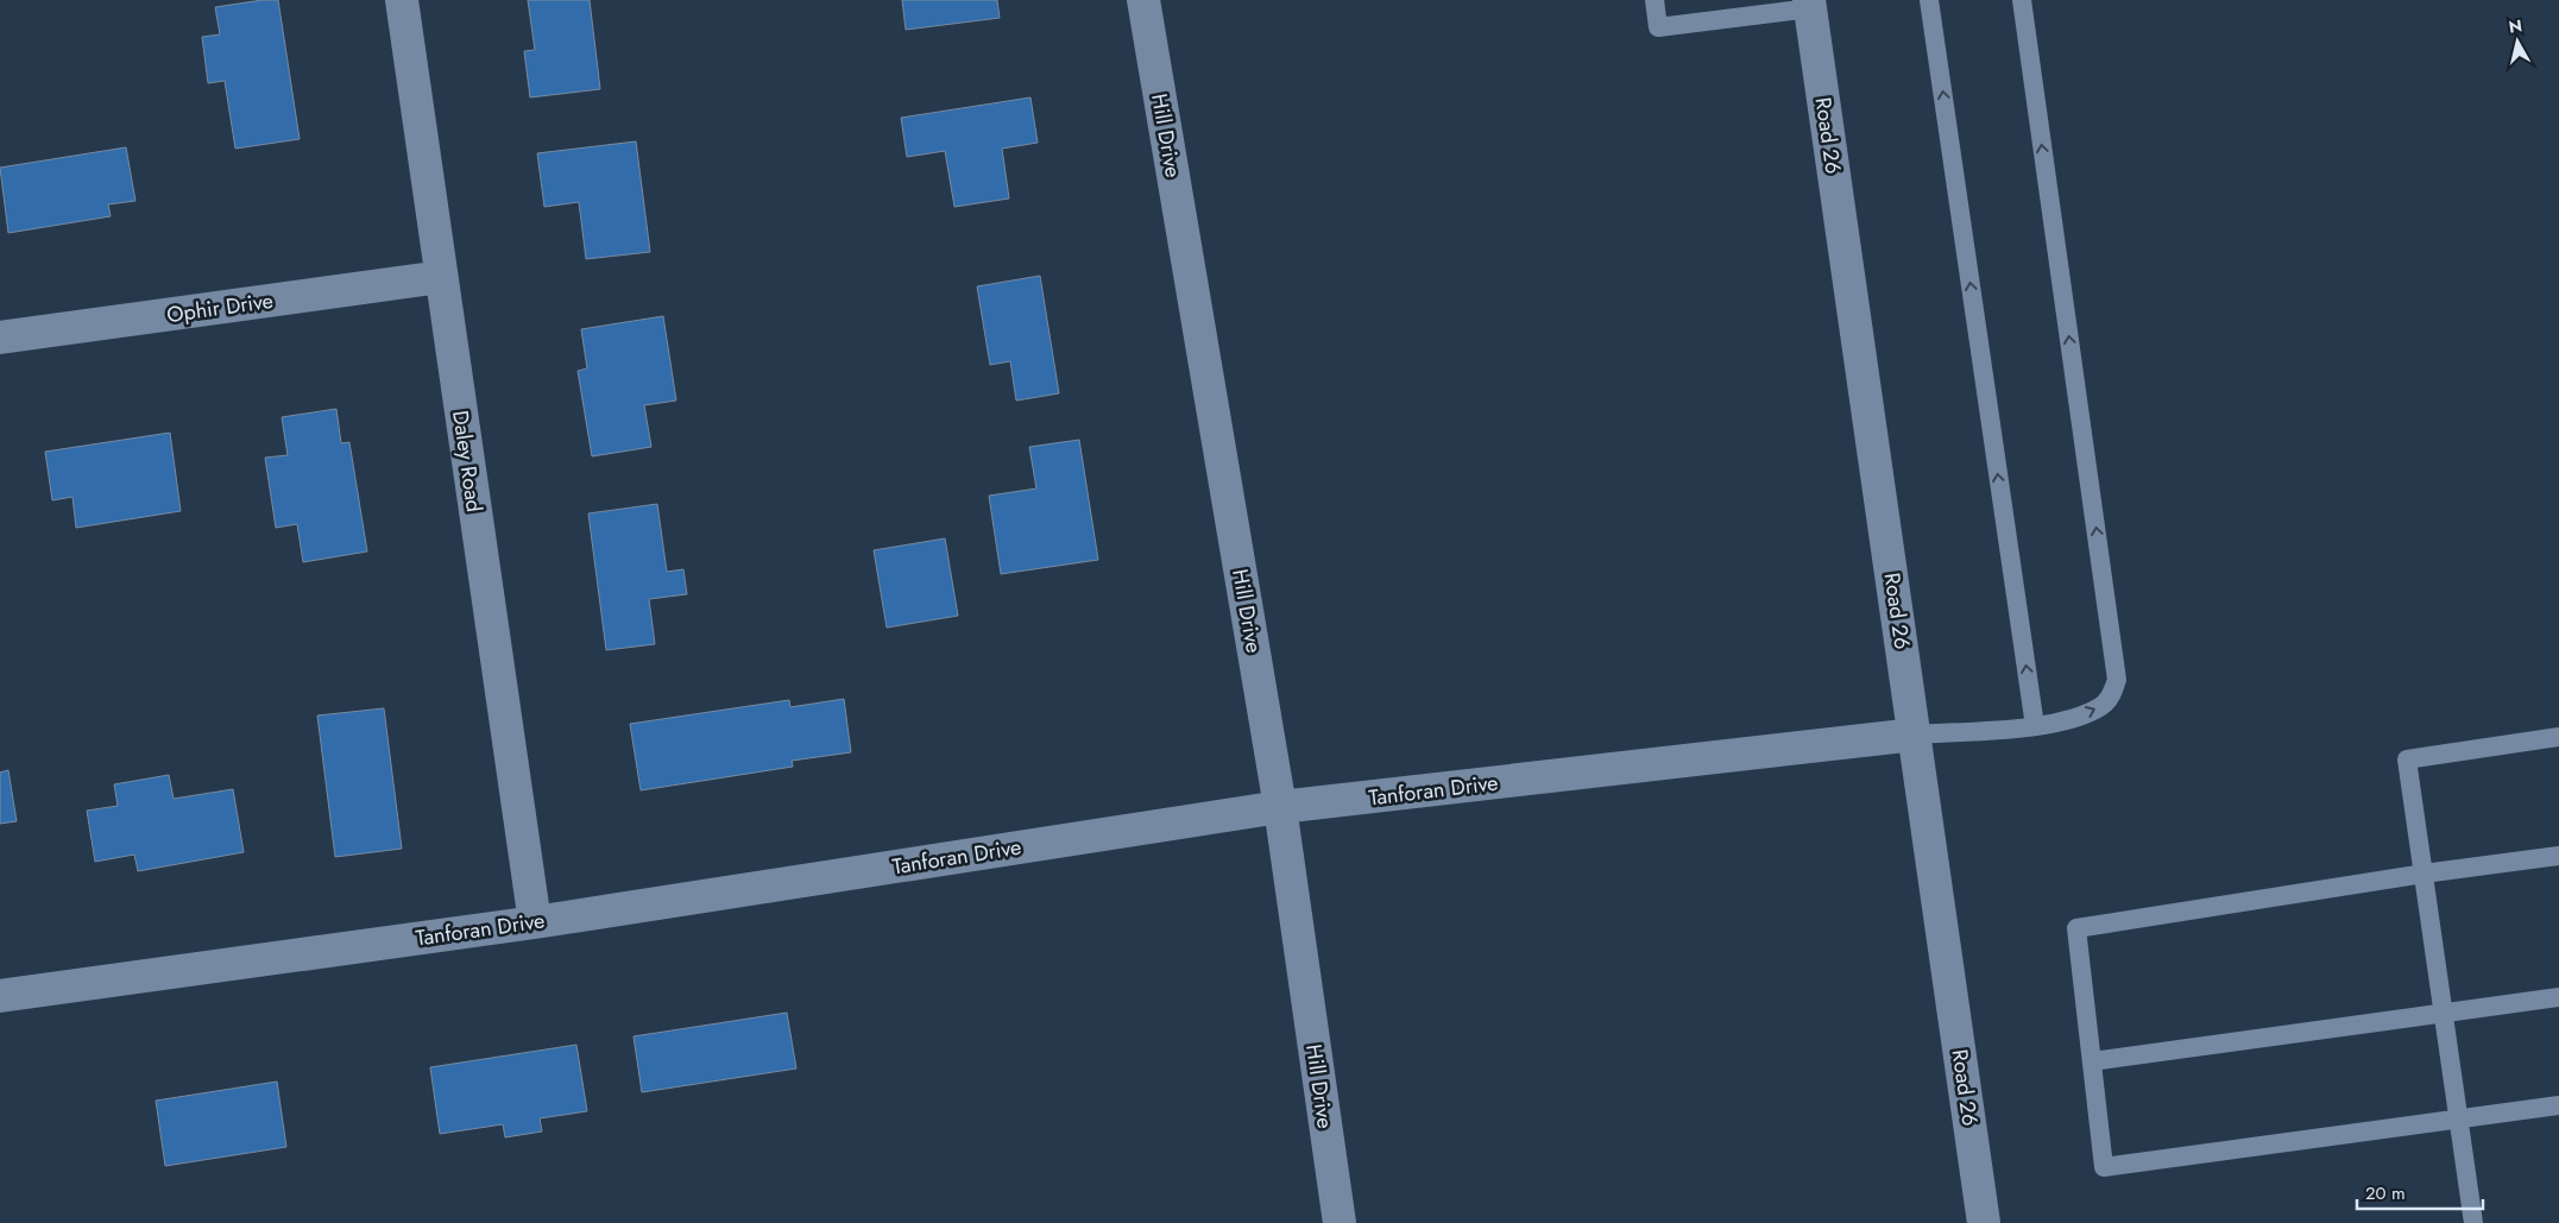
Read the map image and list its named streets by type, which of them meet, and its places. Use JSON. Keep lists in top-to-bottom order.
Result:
{
  "streets": {
    "street": [
      "Hill Drive",
      "Road 26",
      "Ophir Drive",
      "Daley Road",
      "Tanforan Drive"
    ]
  },
  "crossings": [
    ["Hill Drive", "Tanforan Drive"],
    ["Road 26", "Tanforan Drive"],
    ["Ophir Drive", "Daley Road"],
    ["Daley Road", "Tanforan Drive"]
  ],
  "scale_bar": "20 m",
  "north": "top"
}
